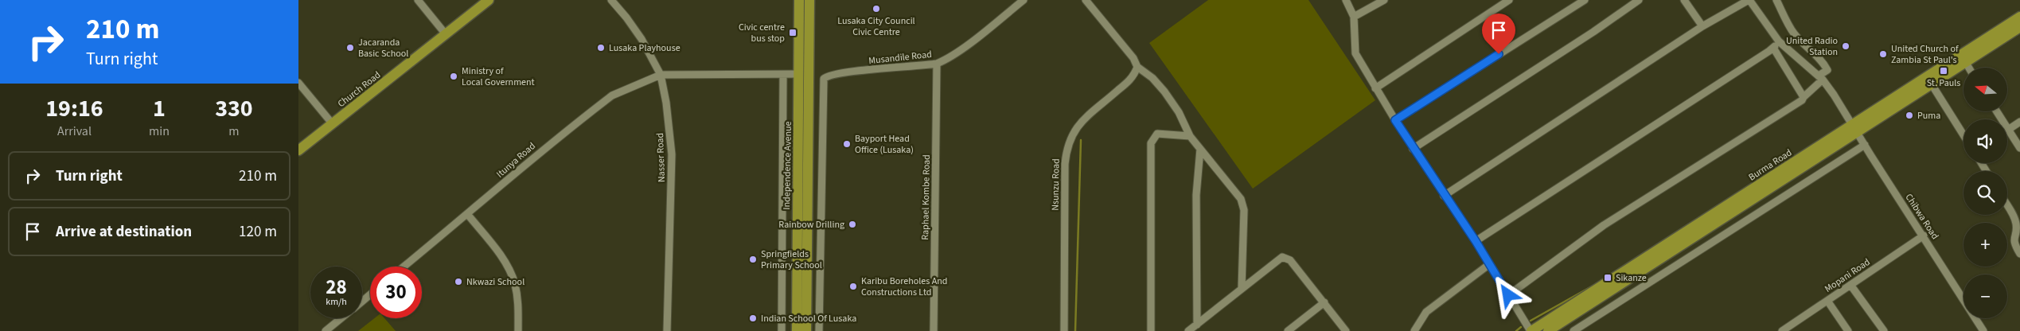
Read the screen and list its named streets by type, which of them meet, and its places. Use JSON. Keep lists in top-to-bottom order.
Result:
{
  "streets": {
    "main road": ["Church Road", "Burma Road", "Independence Avenue"],
    "street": [
      "Musandile Road",
      "Nasser Road",
      "Itunya Road",
      "Nsunzu Road",
      "Raphael Kombe Road",
      "Chibwa Road",
      "Mopani Road"
    ]
  },
  "crossings": [
    ["Musandile Road", "Raphael Kombe Road"],
    ["Nasser Road", "Itunya Road"],
    ["Burma Road", "Chibwa Road"],
    ["Chibwa Road", "Mopani Road"]
  ],
  "places": {
    "other": [
      "Lusaka City Council Civic Centre",
      "United Radio Station",
      "Jacaranda Basic School",
      "Lusaka Playhouse",
      "United Church of Zambia St Paul's",
      "Ministry of Local Government",
      "Puma",
      "Bayport Head Office (Lusaka)",
      "Rainbow Drilling",
      "Springfields Primary School",
      "Nkwazi School",
      "Karibu Boreholes And Constructions Ltd",
      "Indian School Of Lusaka"
    ],
    "transit": ["Civic centre bus stop", "St. Pauls", "Sikanze"]
  },
  "north": "left",
  "page": {
    "turn": ["210 m", "Turn right"],
    "map_buttons": ["+", "−"],
    "eta": [
      "19:16",
      "Arrival",
      "1",
      "min",
      "330",
      "m"
    ],
    "list": [
      {
        "name": "Turn right",
        "value": "210 m"
      },
      {
        "name": "Arrive at destination",
        "value": "120 m"
      }
    ],
    "speed": "28 km/h",
    "limit": "30"
  }
}
